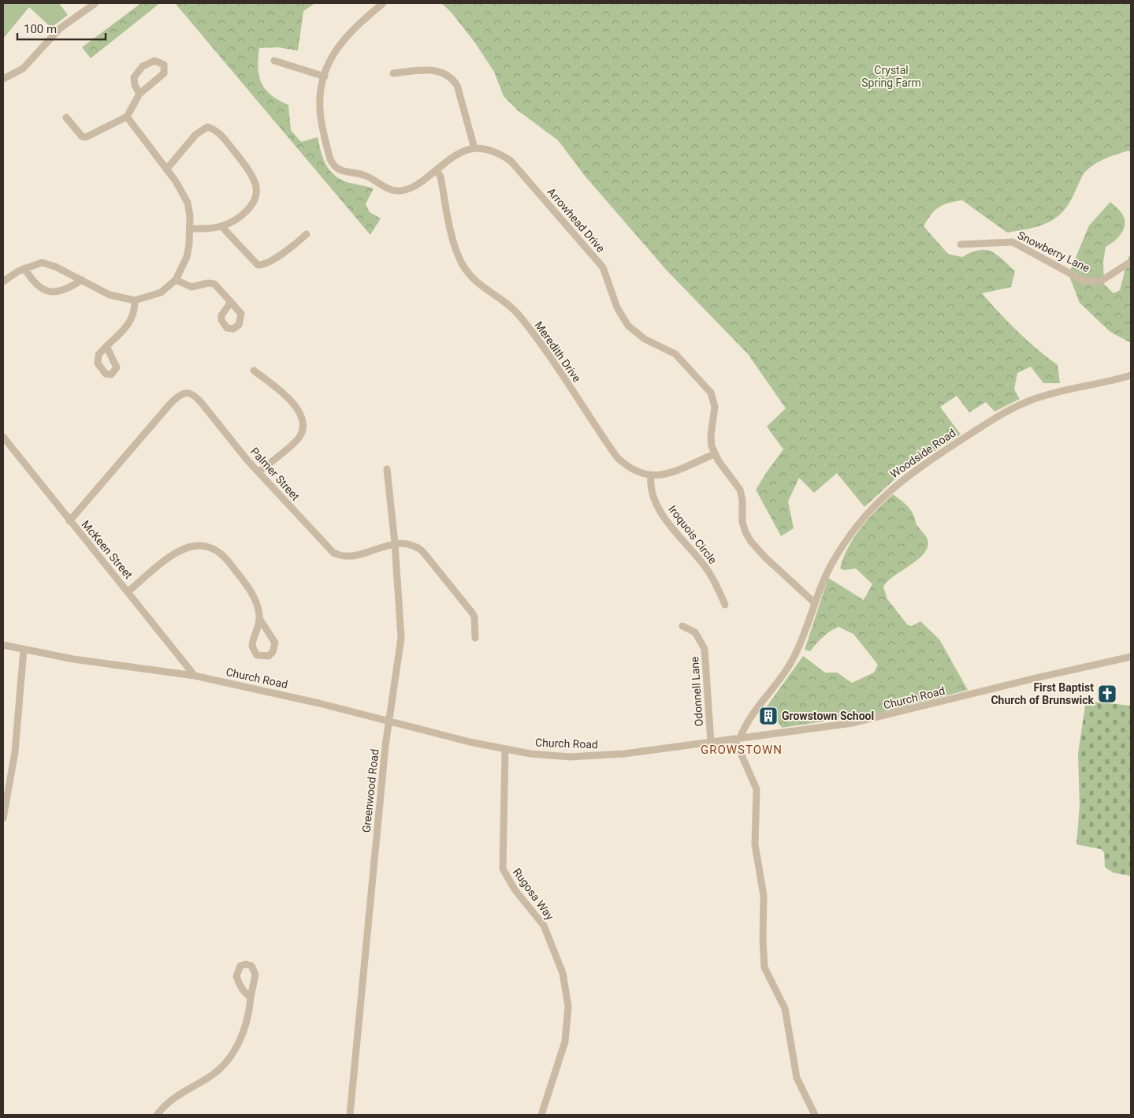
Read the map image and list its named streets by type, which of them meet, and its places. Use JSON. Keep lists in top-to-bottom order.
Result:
{
  "streets": {
    "street": [
      "Arrowhead Drive",
      "Snowberry Lane",
      "Meredith Drive",
      "Woodside Road",
      "Palmer Street",
      "Iroquois Circle",
      "McKeen Street",
      "Church Road",
      "Odonnell Lane",
      "Greenwood Road",
      "Rugosa Way"
    ]
  },
  "crossings": [
    ["Arrowhead Drive", "Woodside Road"],
    ["Meredith Drive", "Iroquois Circle"],
    ["Woodside Road", "Church Road"],
    ["Palmer Street", "McKeen Street"],
    ["Palmer Street", "Greenwood Road"],
    ["McKeen Street", "Church Road"],
    ["Church Road", "Odonnell Lane"],
    ["Church Road", "Greenwood Road"],
    ["Church Road", "Rugosa Way"]
  ],
  "districts": ["GROWSTOWN"],
  "parks": ["Crystal Spring Farm"],
  "places": {
    "church": ["First Baptist Church of Brunswick"],
    "building": ["Growstown School"]
  },
  "scale_bar": "100 m"
}
